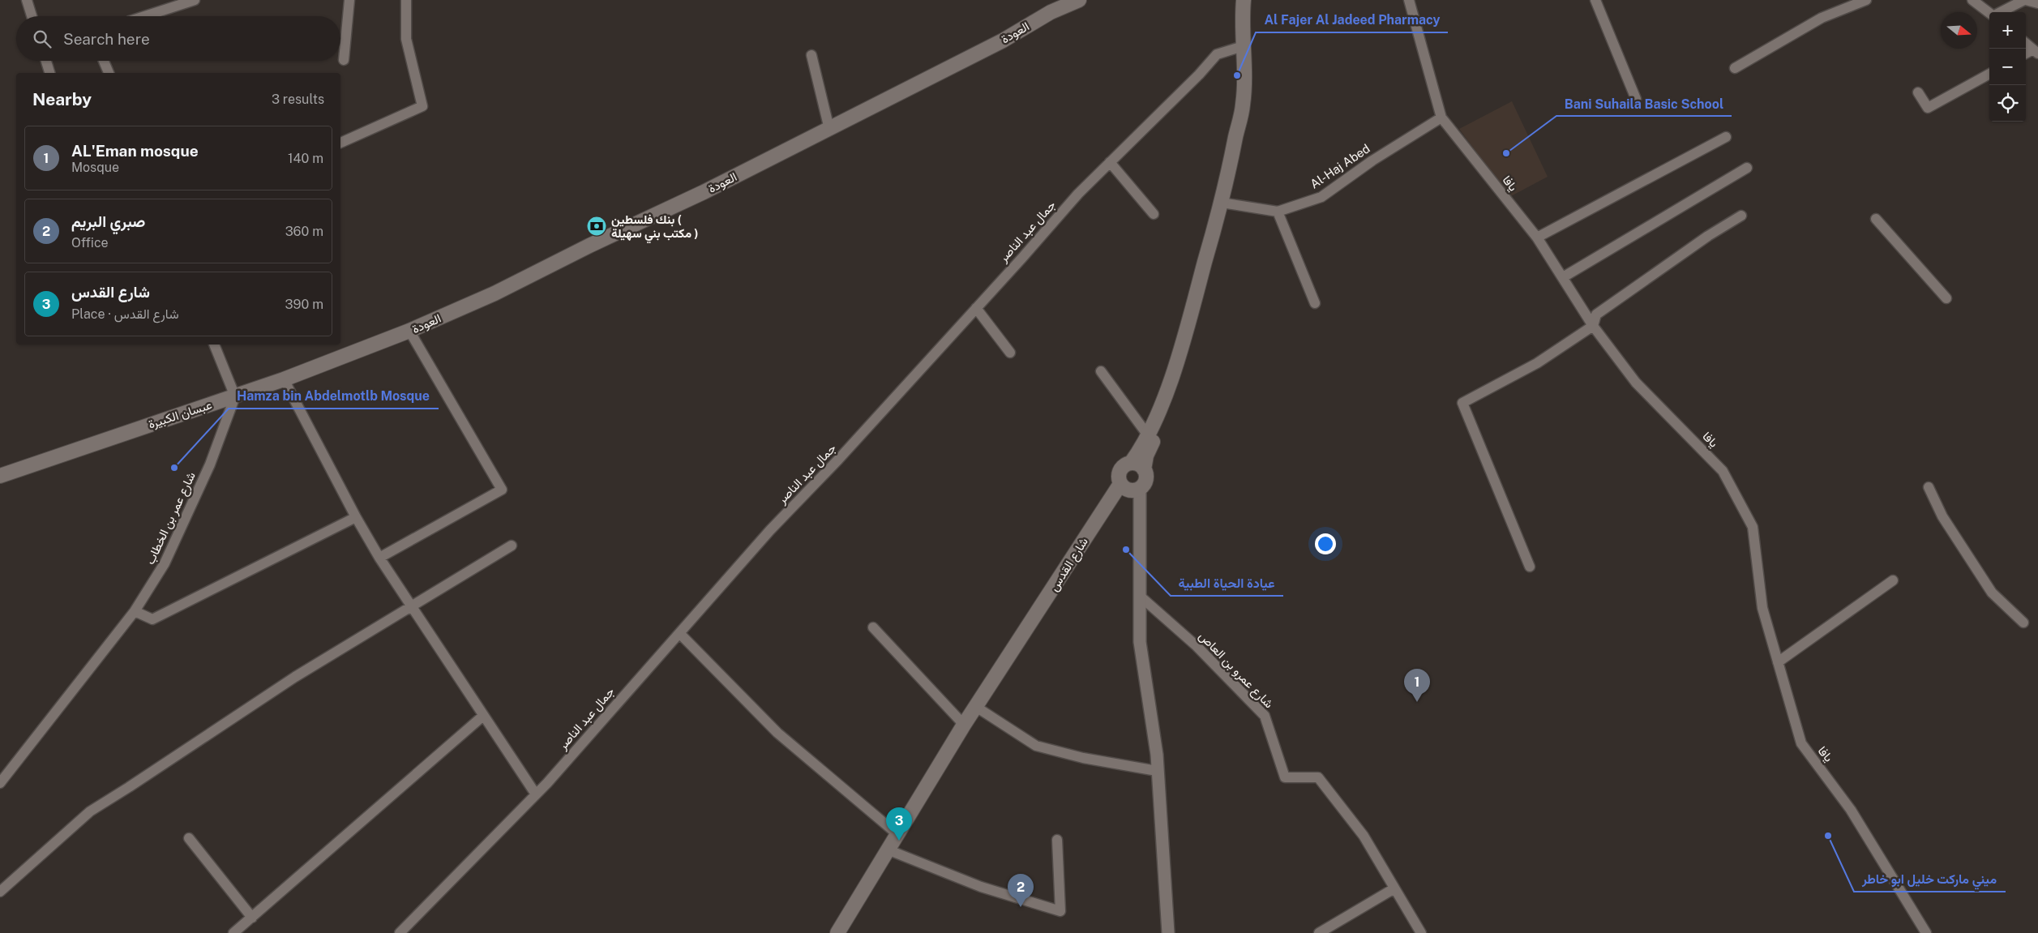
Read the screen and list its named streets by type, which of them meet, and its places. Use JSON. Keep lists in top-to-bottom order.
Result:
{
  "streets": {
    "main road": ["العودة", "عبسان الكبيرة", "شارع القدس"],
    "street": [
      "Al-Haj Abed",
      "يافا",
      "جمال عبد الناصر",
      "شارع عمر بن الخطاب",
      "شارع عمرو بن العاص"
    ]
  },
  "crossings": [
    ["العودة", "عبسان الكبيرة"],
    ["Al-Haj Abed", "يافا"],
    ["عبسان الكبيرة", "شارع عمر بن الخطاب"]
  ],
  "places": {
    "other": [
      "Al Fajer Al Jadeed Pharmacy",
      "Bani Suhaila Basic School",
      "Hamza bin Abdelmotlb Mosque",
      "عيادة الحياة الطبية",
      "ميني ماركت خليل ابو خاطر"
    ],
    "bank": ["بنك فلسطين ( مكتب بني سهيلة )"]
  },
  "north": "right",
  "page": {
    "map_buttons": ["+", "−"],
    "search": "Search here",
    "heading": ["Nearby", "3 results"],
    "list": [
      {
        "mark": "1",
        "name": "AL'Eman mosque",
        "note": "Mosque",
        "value": "140 m"
      },
      {
        "mark": "2",
        "name": "صبري البريم",
        "note": "Office",
        "value": "360 m"
      },
      {
        "mark": "3",
        "name": "شارع القدس",
        "note": "Place · شارع القدس",
        "value": "390 m"
      }
    ],
    "pins": ["1", "3", "2"]
  }
}
